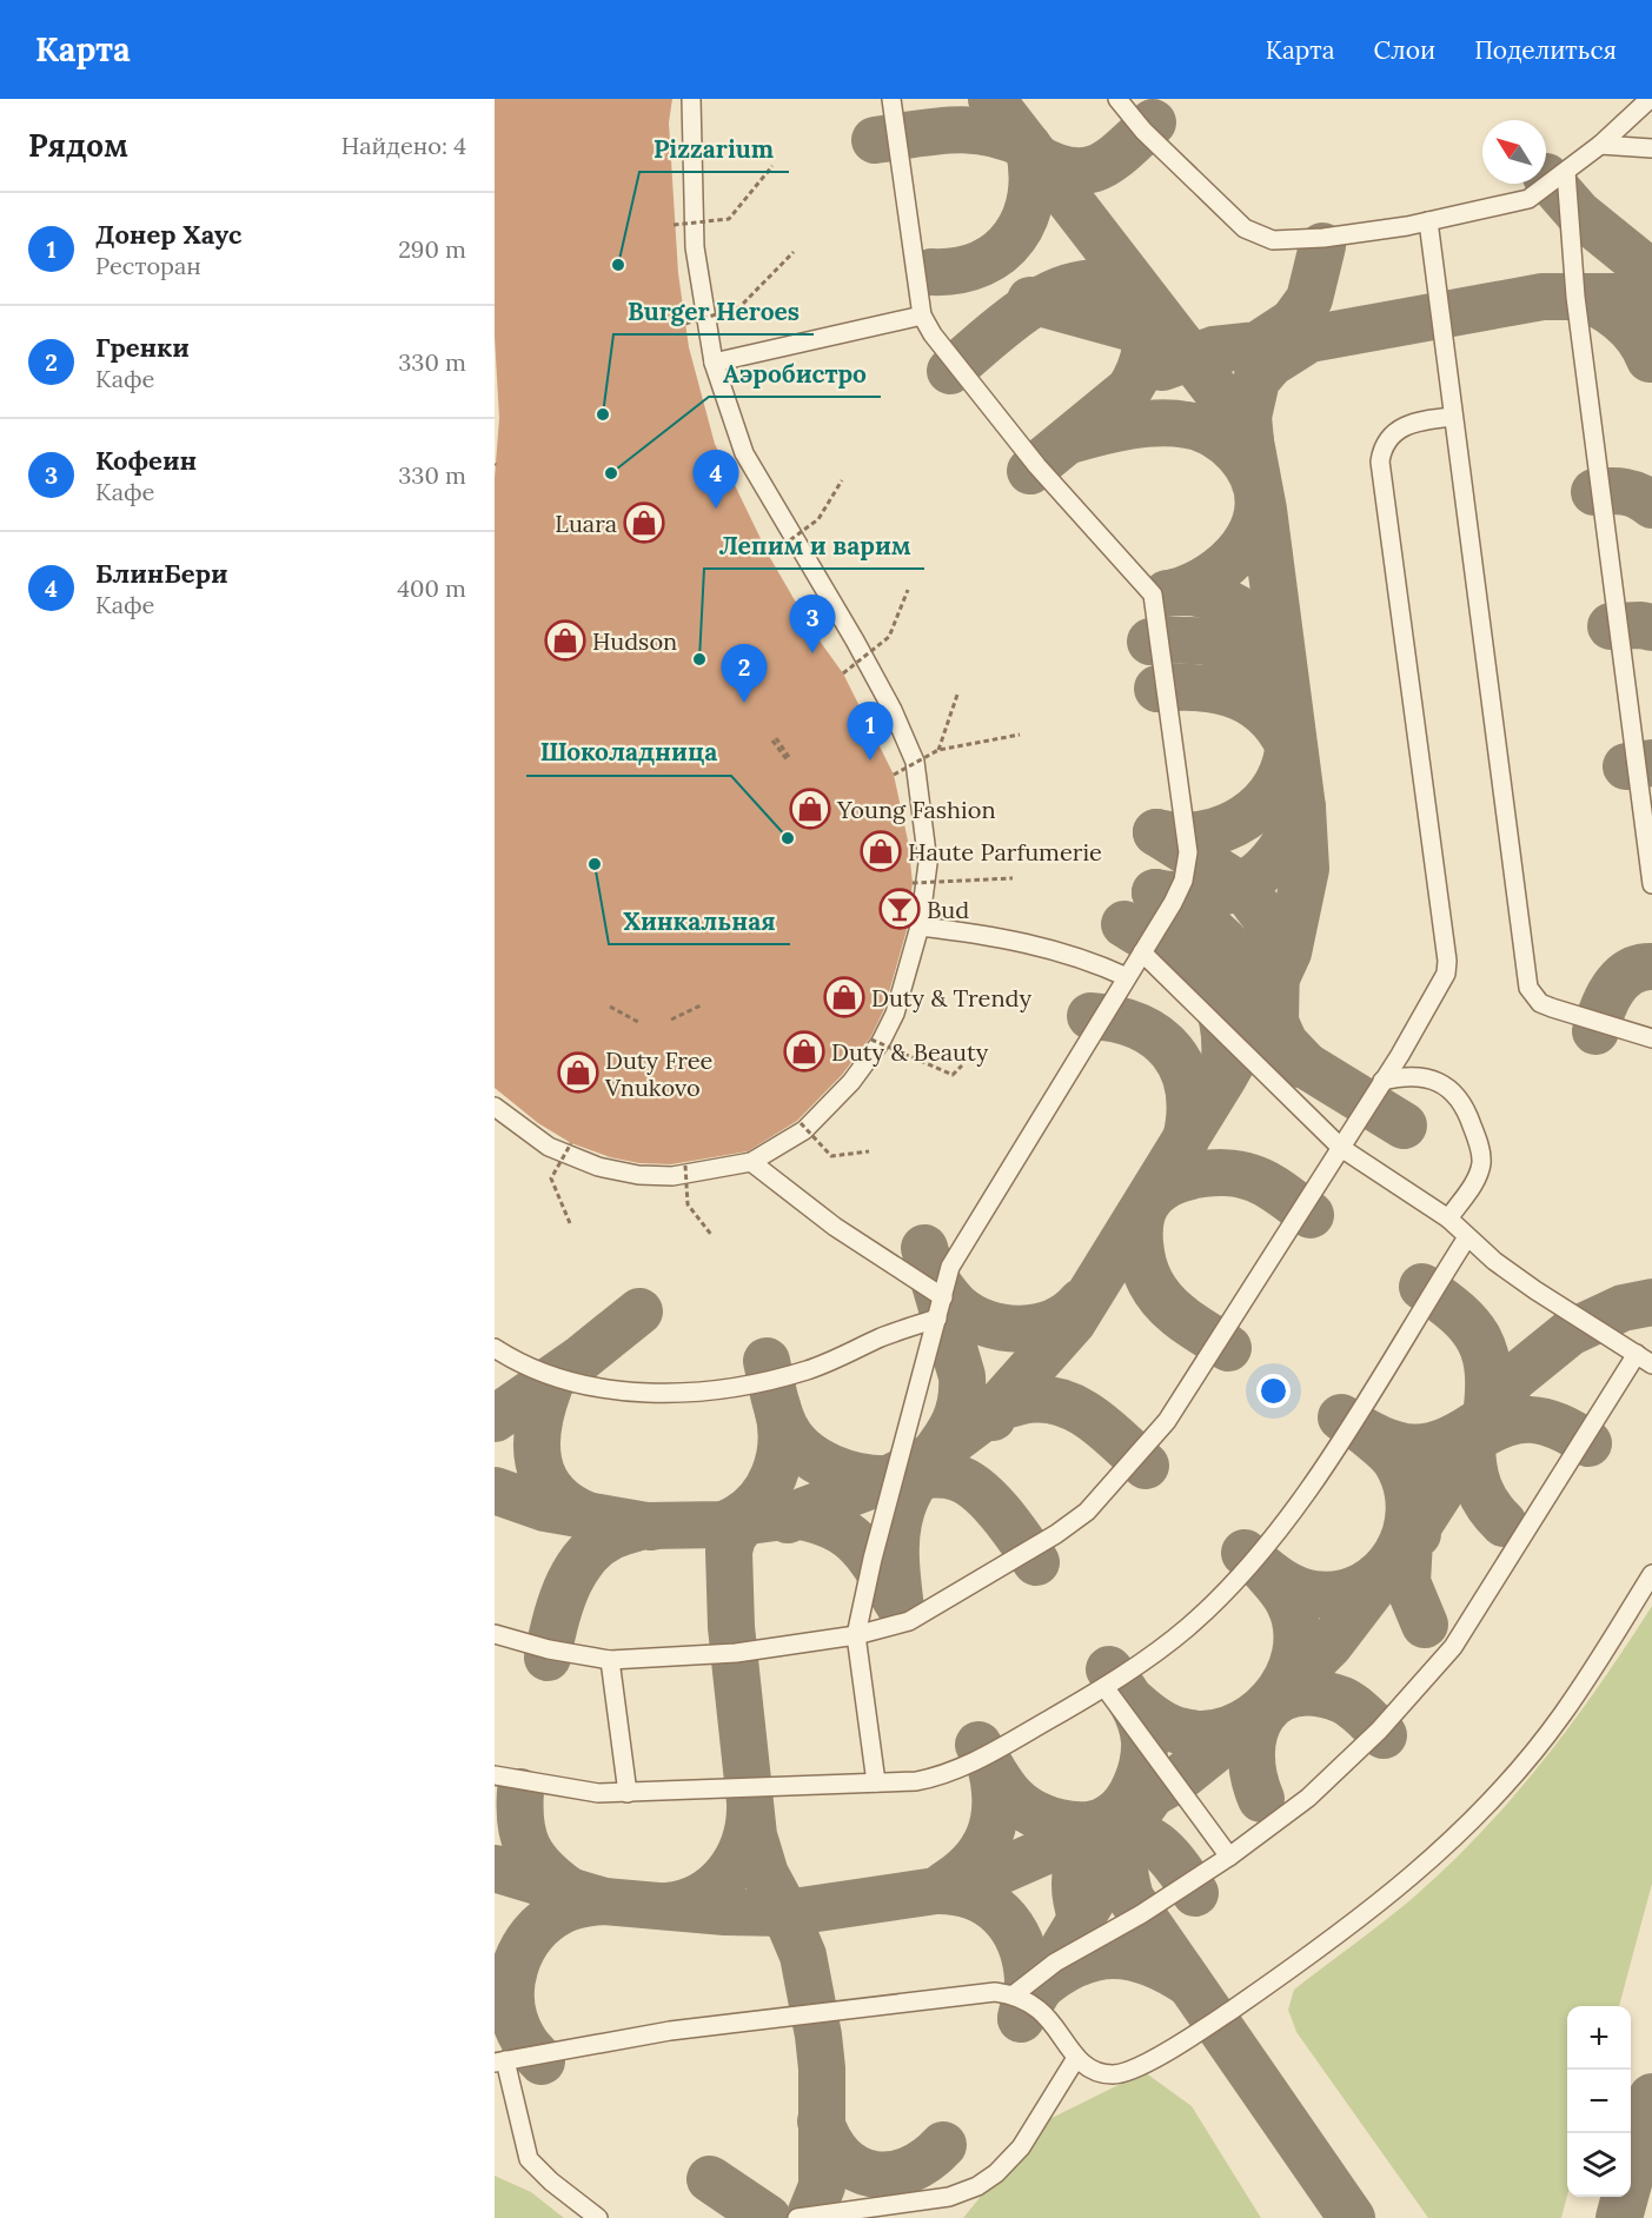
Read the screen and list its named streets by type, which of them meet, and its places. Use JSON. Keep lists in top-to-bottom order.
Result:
{
  "places": {
    "other": [
      "Pizzarium",
      "Burger Heroes",
      "Аэробистро",
      "Лепим и варим",
      "Шоколадница",
      "Хинкальная"
    ],
    "shop": [
      "Luara",
      "Hudson",
      "Young Fashion",
      "Haute Parfumerie",
      "Duty & Trendy",
      "Duty & Beauty",
      "Duty Free Vnukovo"
    ],
    "bar": ["Bud"]
  },
  "north": "top left",
  "page": {
    "header": "Карта",
    "nav": ["Карта", "Слои", "Поделиться"],
    "heading": ["Рядом", "Найдено: 4"],
    "list": [
      {
        "mark": "1",
        "name": "Донер Хаус",
        "note": "Ресторан",
        "value": "290 m"
      },
      {
        "mark": "2",
        "name": "Гренки",
        "note": "Кафе",
        "value": "330 m"
      },
      {
        "mark": "3",
        "name": "Кофеин",
        "note": "Кафе",
        "value": "330 m"
      },
      {
        "mark": "4",
        "name": "БлинБери",
        "note": "Кафе",
        "value": "400 m"
      }
    ],
    "pins": [
      "4",
      "3",
      "2",
      "1"
    ],
    "map_buttons": ["+", "−"]
  }
}
